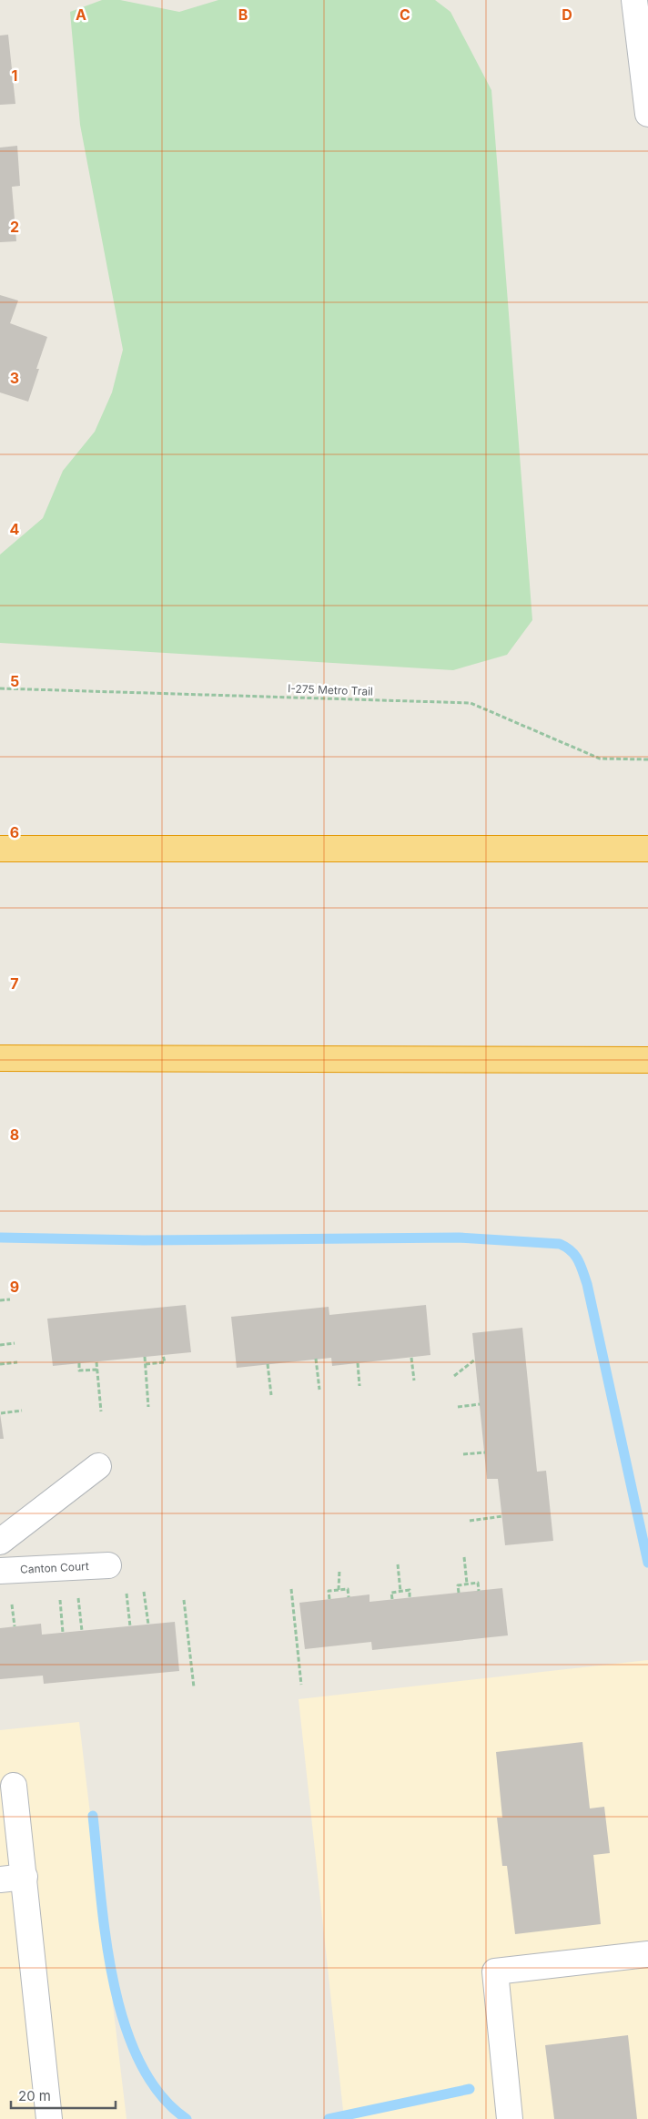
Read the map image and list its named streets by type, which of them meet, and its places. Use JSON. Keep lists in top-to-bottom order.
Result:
{
  "streets": {
    "street": ["Canton Court"],
    "path": ["I-275 Metro Trail"]
  },
  "scale_bar": "20 m",
  "grid": {
    "columns": [
      "A",
      "B",
      "C",
      "D"
    ],
    "rows": [
      "1",
      "2",
      "3",
      "4",
      "5",
      "6",
      "7",
      "8",
      "9"
    ]
  }
}
